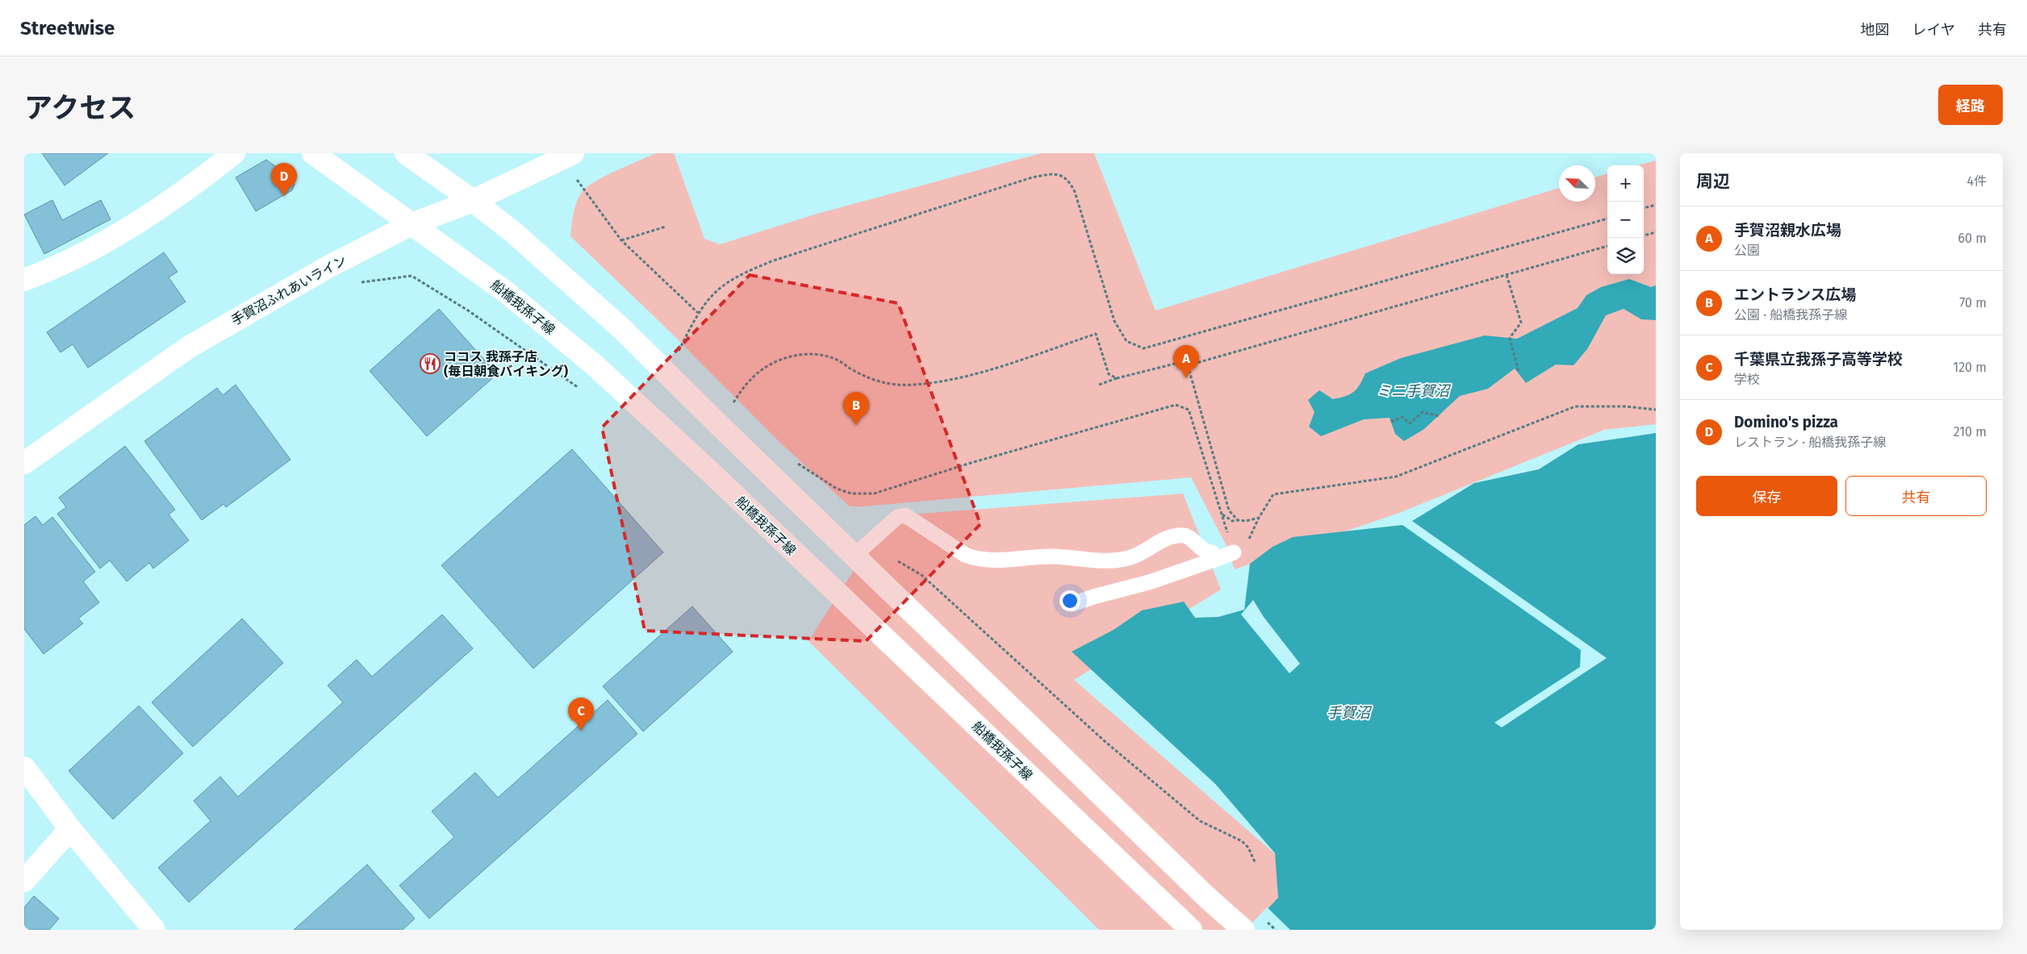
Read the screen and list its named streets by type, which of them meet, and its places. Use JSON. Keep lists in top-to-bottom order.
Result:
{
  "streets": {
    "main road": ["手賀沼ふれあいライン", "船橋我孫子線"]
  },
  "crossings": [
    ["手賀沼ふれあいライン", "船橋我孫子線"]
  ],
  "water": ["ミニ手賀沼", "手賀沼"],
  "places": {
    "restaurant": ["ココス 我孫子店 (毎日朝食バイキング)"]
  },
  "north": "top left",
  "page": {
    "header": "Streetwise",
    "nav": ["地図", "レイヤ", "共有"],
    "title": "アクセス",
    "buttons": [
      "経路",
      ["保存", "共有"]
    ],
    "heading": ["周辺", "4件"],
    "pins": [
      "D",
      "A",
      "B",
      "C"
    ],
    "map_buttons": ["+", "−"],
    "list": [
      {
        "mark": "A",
        "name": "手賀沼親水広場",
        "note": "公園",
        "value": "60 m"
      },
      {
        "mark": "B",
        "name": "エントランス広場",
        "note": "公園 · 船橋我孫子線",
        "value": "70 m"
      },
      {
        "mark": "C",
        "name": "千葉県立我孫子高等学校",
        "note": "学校",
        "value": "120 m"
      },
      {
        "mark": "D",
        "name": "Domino's pizza",
        "note": "レストラン · 船橋我孫子線",
        "value": "210 m"
      }
    ]
  }
}
